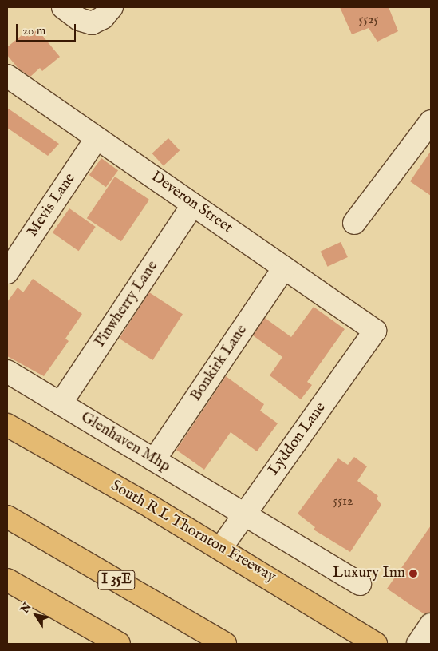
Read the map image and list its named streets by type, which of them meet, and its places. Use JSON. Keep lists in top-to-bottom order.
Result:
{
  "streets": {
    "main road": ["South R L Thornton Freeway", "I 35E"],
    "street": [
      "Deveron Street",
      "Mevis Lane",
      "Pinwherry Lane",
      "Bonkirk Lane",
      "Lyddon Lane",
      "Glenhaven Mhp"
    ]
  },
  "crossings": [
    ["Deveron Street", "Mevis Lane"],
    ["Deveron Street", "Pinwherry Lane"],
    ["Deveron Street", "Bonkirk Lane"],
    ["Deveron Street", "Lyddon Lane"],
    ["Pinwherry Lane", "Glenhaven Mhp"],
    ["Bonkirk Lane", "Glenhaven Mhp"],
    ["Lyddon Lane", "Glenhaven Mhp"],
    ["Lyddon Lane", "South R L Thornton Freeway"]
  ],
  "places": ["Luxury Inn"],
  "house_numbers": ["5525", "5512"],
  "scale_bar": "20 m",
  "north": "top left"
}
